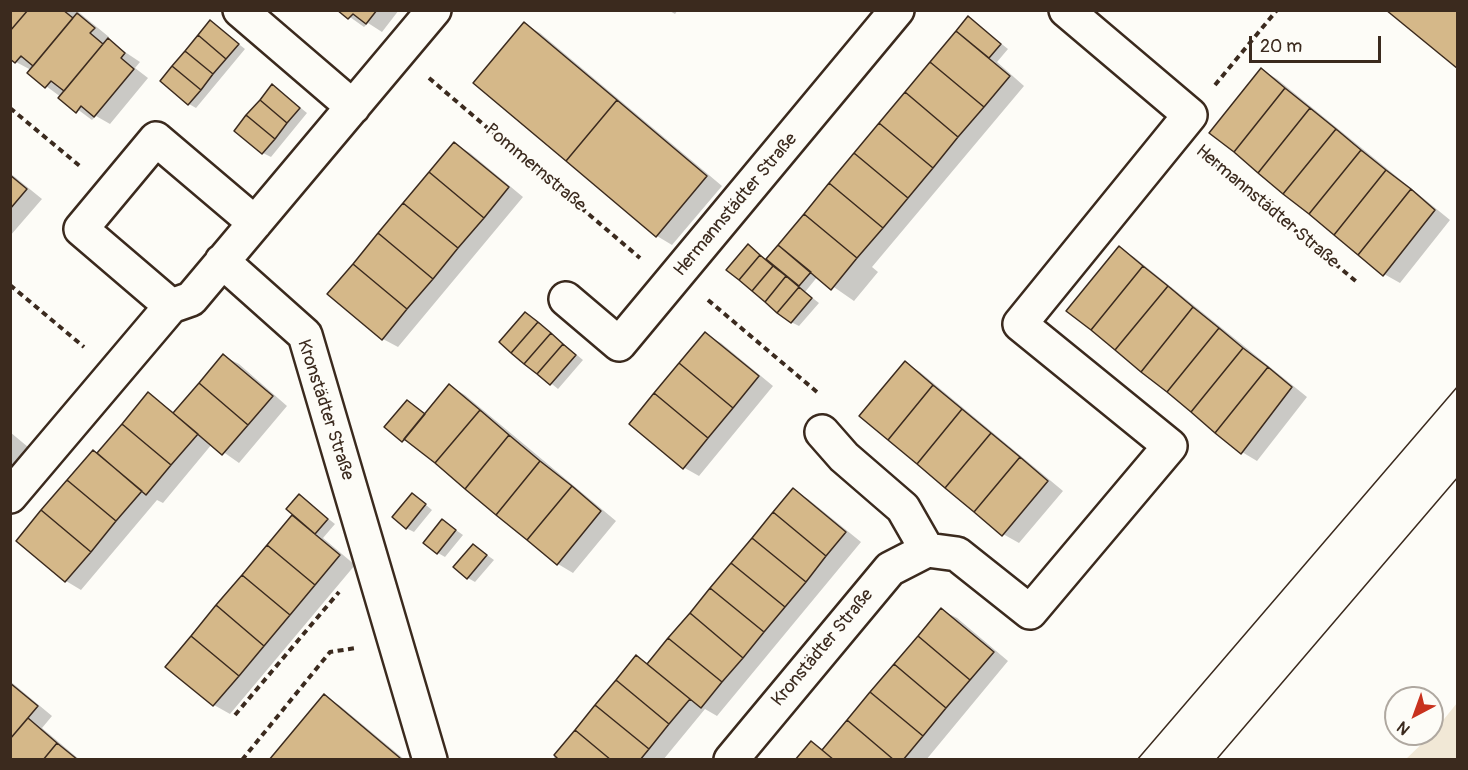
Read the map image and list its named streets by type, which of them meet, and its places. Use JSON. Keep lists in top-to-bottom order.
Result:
{
  "streets": {
    "street": ["Hermannstädter Straße", "Kronstädter Straße"],
    "path": ["Pommernstraße"]
  },
  "crossings": [
    ["Pommernstraße", "Hermannstädter Straße"]
  ],
  "scale_bar": "20 m",
  "north": "bottom left"
}
